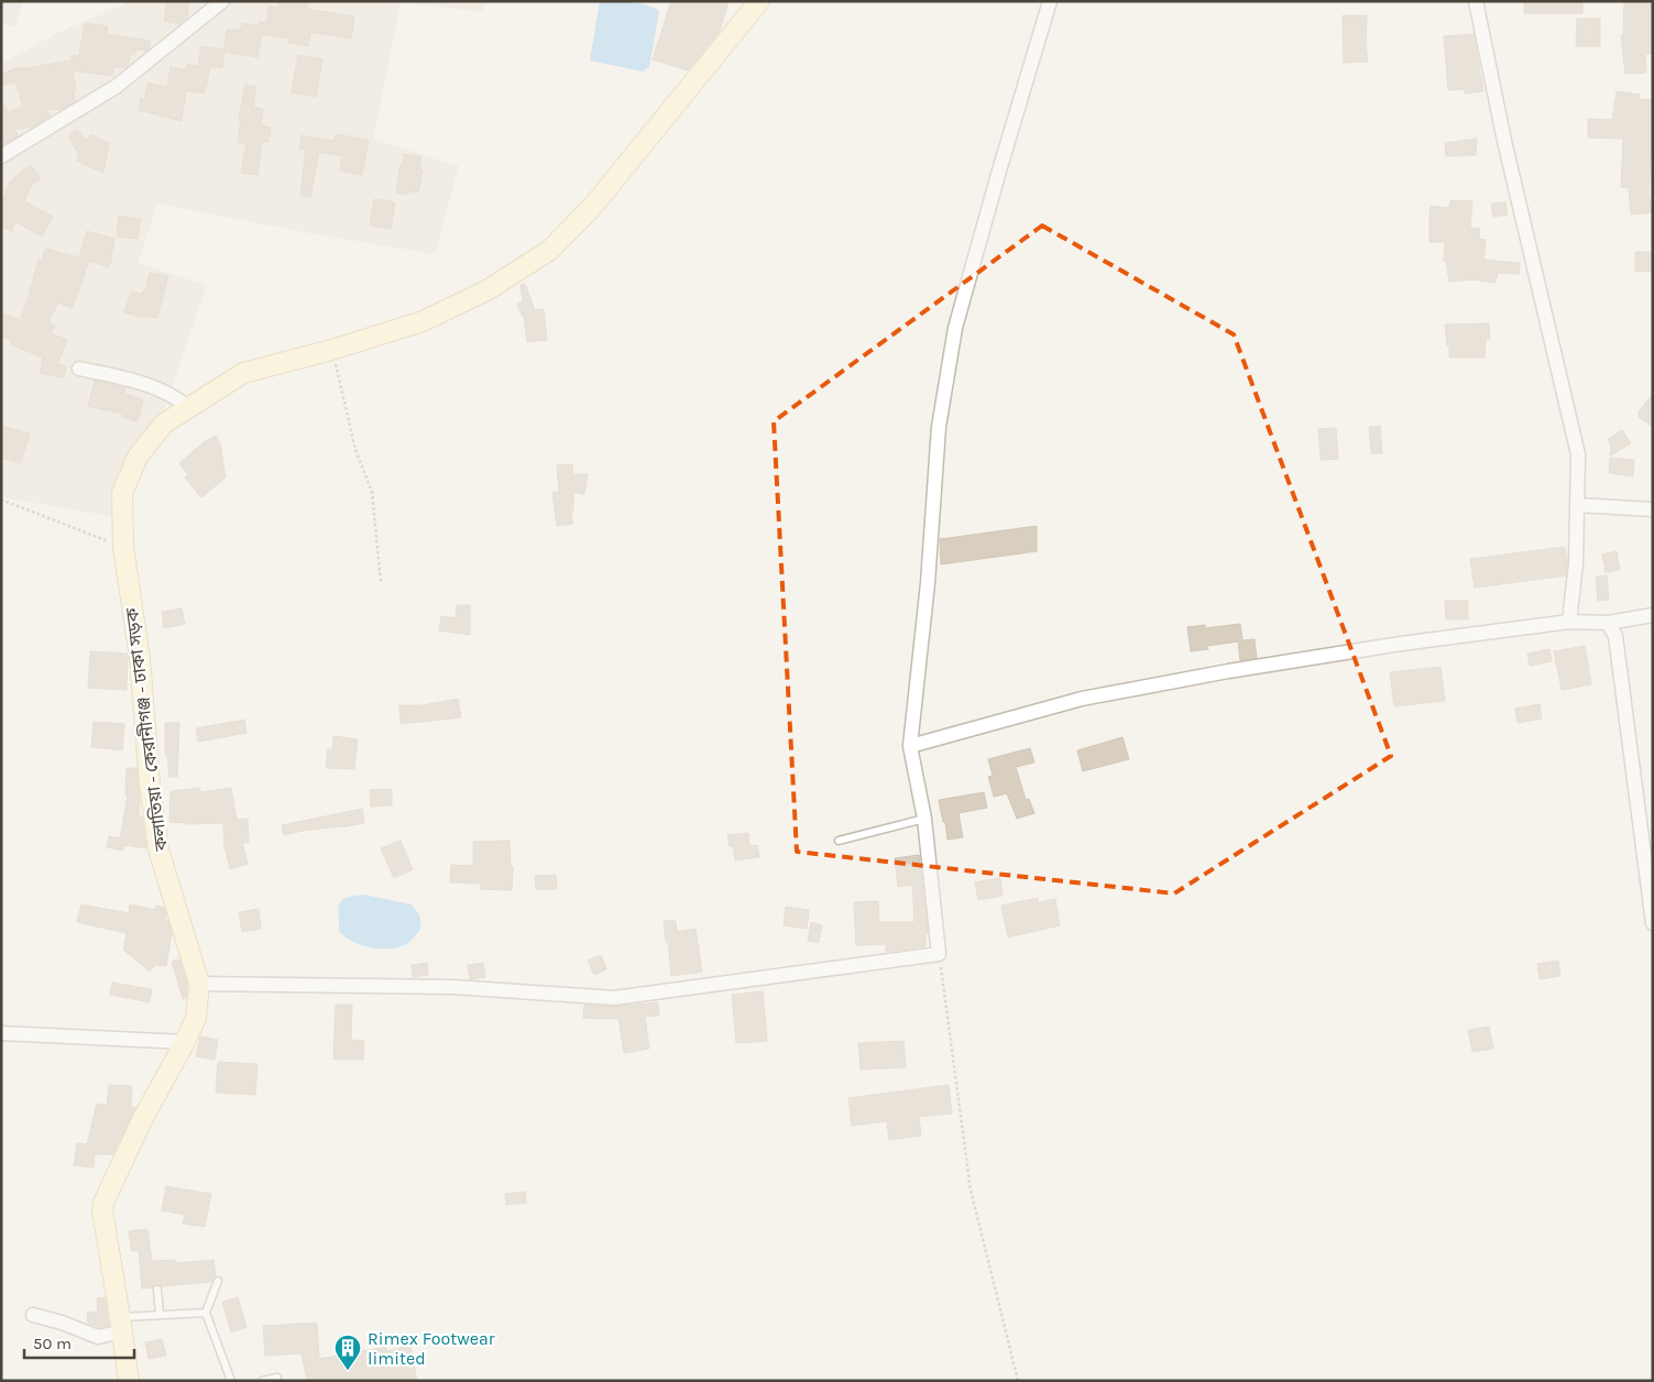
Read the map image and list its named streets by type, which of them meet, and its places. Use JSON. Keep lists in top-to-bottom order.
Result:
{
  "streets": {
    "main road": ["কলাতিয়া - কেরানীগঞ্জ - ঢাকা সড়ক"]
  },
  "places": {
    "building": ["Rimex Footwear limited"]
  },
  "scale_bar": "50 m"
}
